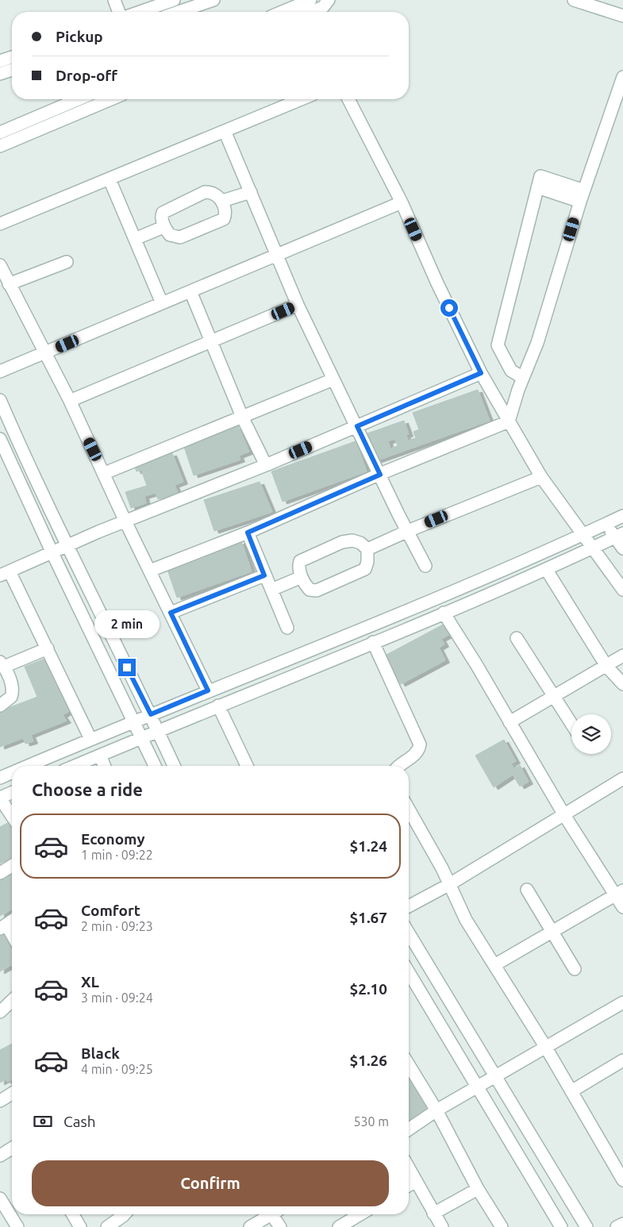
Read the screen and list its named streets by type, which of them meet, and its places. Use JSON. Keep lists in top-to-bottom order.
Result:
{
  "page": {
    "banner": ["Pickup", "Drop-off"],
    "bubble": "2 min",
    "heading": "Choose a ride",
    "list": [
      {
        "name": "Economy",
        "note": "1 min · 09:22",
        "value": "$1.24"
      },
      {
        "name": "Comfort",
        "note": "2 min · 09:23",
        "value": "$1.67"
      },
      {
        "name": "XL",
        "note": "3 min · 09:24",
        "value": "$2.10"
      },
      {
        "name": "Black",
        "note": "4 min · 09:25",
        "value": "$1.26"
      }
    ],
    "pay": ["Cash", "530 m"],
    "buttons": "Confirm"
  }
}
